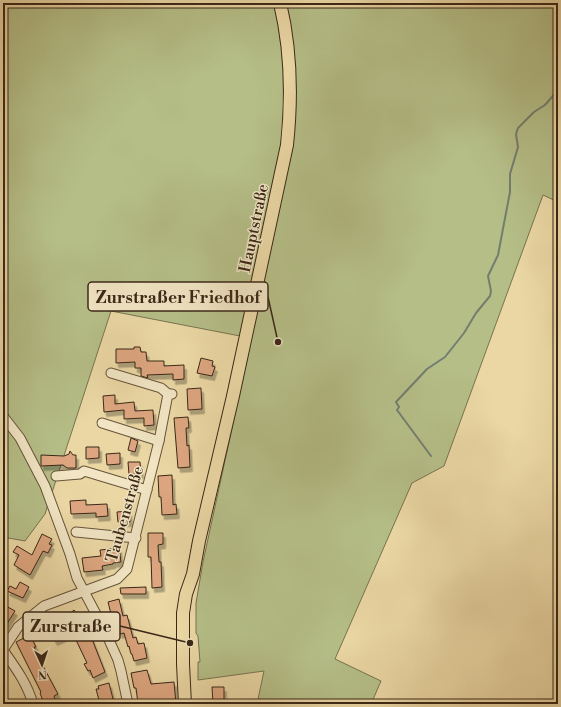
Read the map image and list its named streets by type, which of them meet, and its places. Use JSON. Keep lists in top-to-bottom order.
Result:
{
  "streets": {
    "main road": ["Hauptstraße"],
    "street": ["Taubenstraße"]
  },
  "places": ["Zurstraßer Friedhof", "Zurstraße"],
  "north": "bottom"
}
